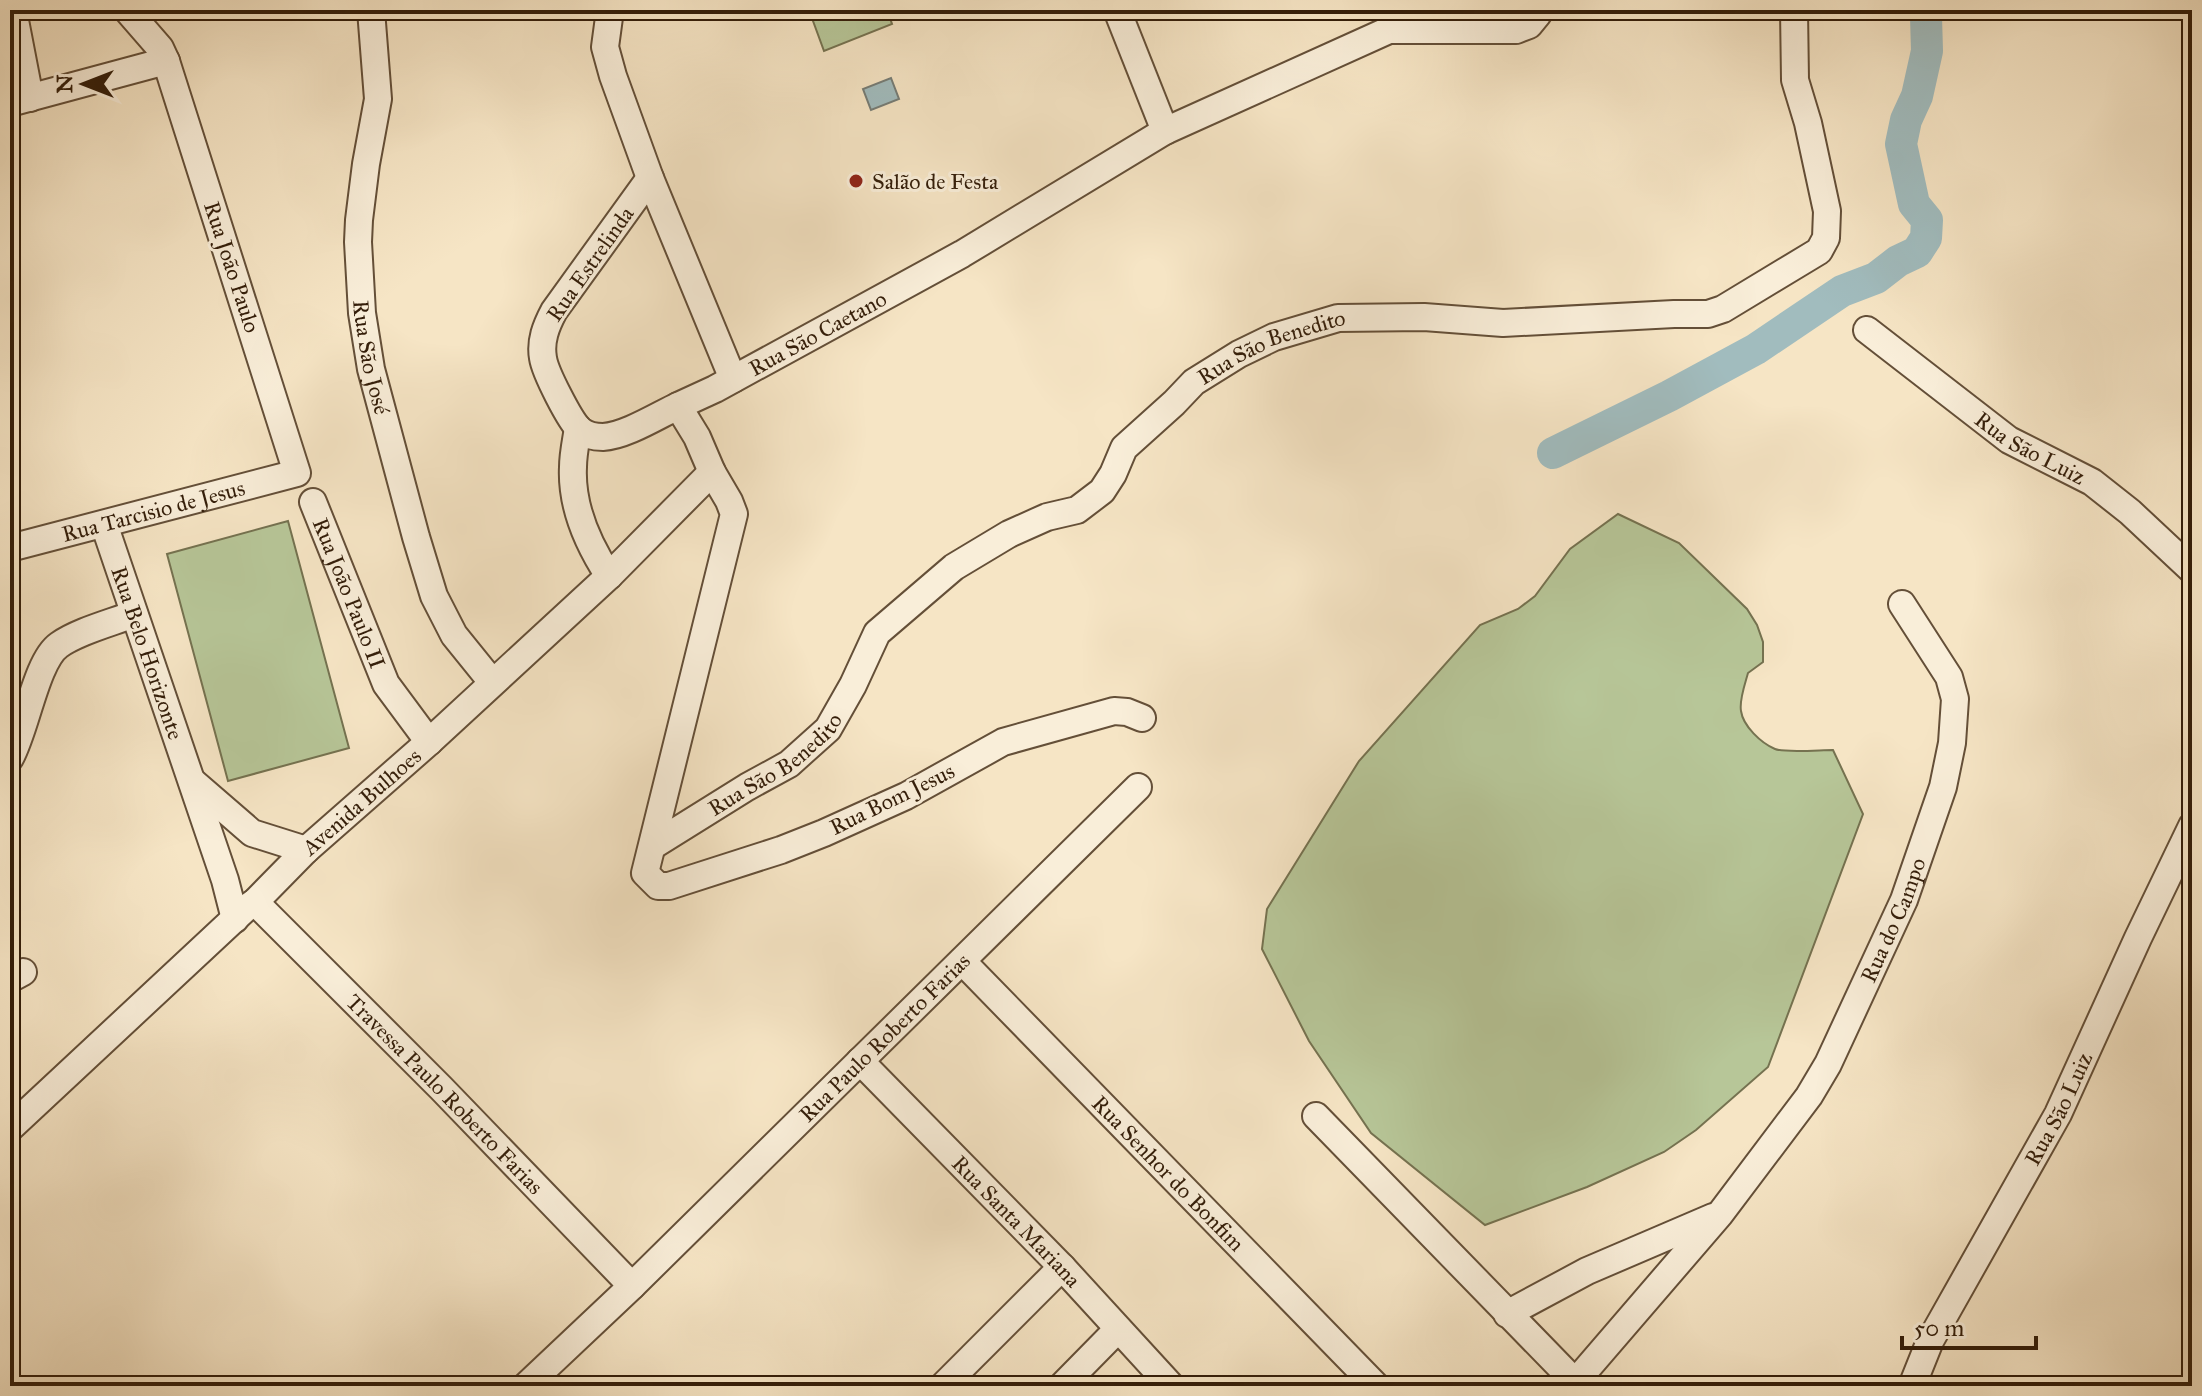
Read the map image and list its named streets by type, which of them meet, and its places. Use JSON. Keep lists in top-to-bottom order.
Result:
{
  "streets": {
    "street": [
      "Rua Estrelinda",
      "Rua João Paulo",
      "Rua São Caetano",
      "Rua São Benedito",
      "Rua São José",
      "Rua São Luiz",
      "Rua Tarcisio de Jesus",
      "Rua João Paulo II",
      "Rua Belo Horizonte",
      "Rua Bom Jesus",
      "Avenida Bulhoes",
      "Rua do Campo",
      "Rua Paulo Roberto Farias",
      "Travessa Paulo Roberto Farias",
      "Rua Senhor do Bonfim",
      "Rua Santa Mariana"
    ]
  },
  "crossings": [
    ["Rua Estrelinda", "Rua São Caetano"],
    ["Rua João Paulo", "Rua Tarcisio de Jesus"],
    ["Rua São Benedito", "Rua Bom Jesus"],
    ["Rua São José", "Avenida Bulhoes"],
    ["Rua Tarcisio de Jesus", "Rua Belo Horizonte"],
    ["Rua João Paulo II", "Avenida Bulhoes"],
    ["Rua Belo Horizonte", "Avenida Bulhoes"],
    ["Rua Belo Horizonte", "Travessa Paulo Roberto Farias"],
    ["Avenida Bulhoes", "Travessa Paulo Roberto Farias"],
    ["Rua Paulo Roberto Farias", "Travessa Paulo Roberto Farias"],
    ["Rua Paulo Roberto Farias", "Rua Senhor do Bonfim"],
    ["Rua Paulo Roberto Farias", "Rua Santa Mariana"]
  ],
  "places": ["Salão de Festa"],
  "scale_bar": "50 m",
  "north": "left"
}
